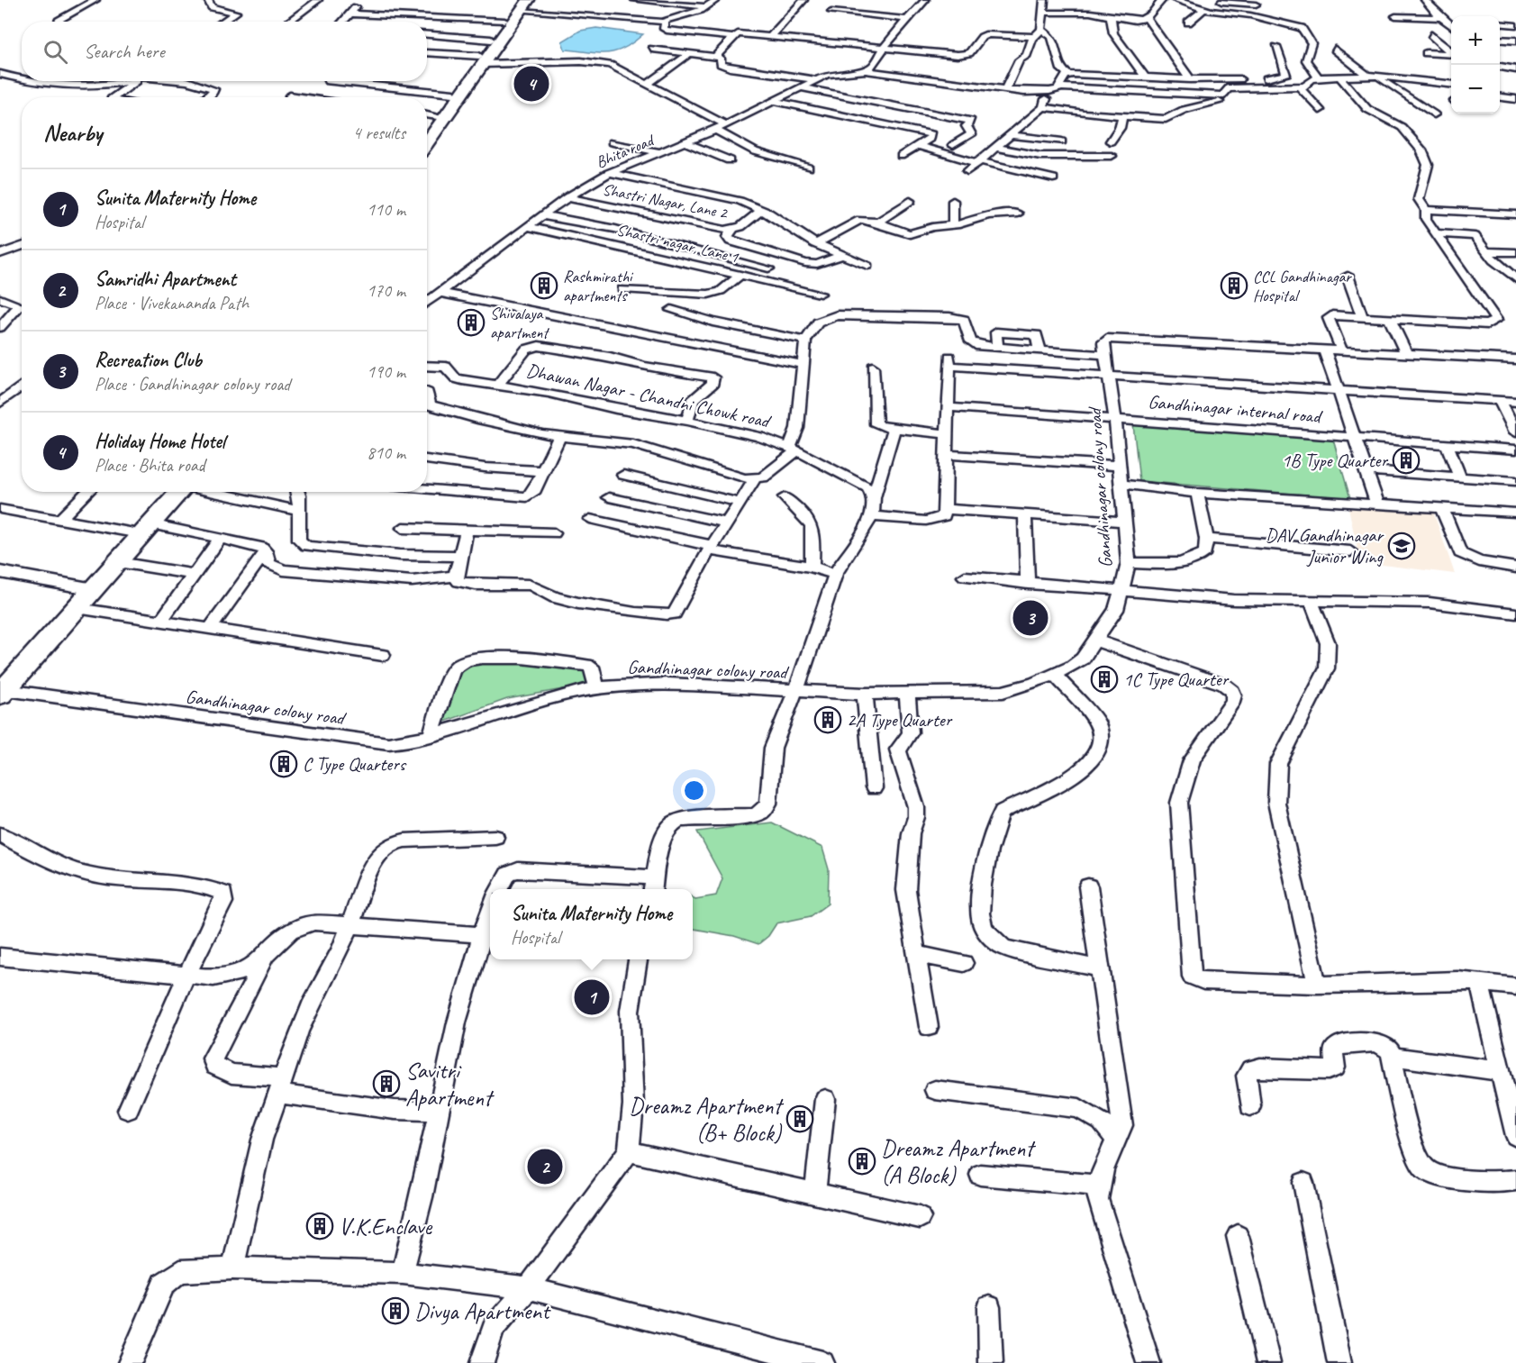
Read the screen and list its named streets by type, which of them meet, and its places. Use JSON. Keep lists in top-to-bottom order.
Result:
{
  "streets": {
    "street": [
      "Bhita road",
      "Shastri Nagar, Lane 2",
      "Shastri nagar, Lane 1",
      "Dhawan Nagar - Chandni Chowk road",
      "Gandhinagar internal road",
      "Gandhinagar colony road"
    ]
  },
  "crossings": [
    ["Bhita road", "Shastri Nagar, Lane 2"],
    ["Bhita road", "Shastri nagar, Lane 1"],
    ["Gandhinagar internal road", "Gandhinagar colony road"]
  ],
  "places": {
    "building": [
      "Rashmirathi apartments",
      "CCL Gandhinagar Hospital",
      "Shivalaya apartment",
      "1B Type Quarter",
      "1C Type Quarter",
      "2A Type Quarter",
      "C Type Quarters",
      "Savitri Apartment",
      "Dreamz Apartment (B+ Block)",
      "Dreamz Apartment (A Block)",
      "V.K.Enclave",
      "Divya Apartment"
    ],
    "school or university": ["DAV Gandhinagar Junior Wing"]
  },
  "page": {
    "map_buttons": ["+", "−"],
    "search": "Search here",
    "pins": [
      "4",
      "3",
      "1",
      "2"
    ],
    "heading": ["Nearby", "4 results"],
    "list": [
      {
        "mark": "1",
        "name": "Sunita Maternity Home",
        "note": "Hospital",
        "value": "110 m"
      },
      {
        "mark": "2",
        "name": "Samridhi Apartment",
        "note": "Place · Vivekananda Path",
        "value": "170 m"
      },
      {
        "mark": "3",
        "name": "Recreation Club",
        "note": "Place · Gandhinagar colony road",
        "value": "190 m"
      },
      {
        "mark": "4",
        "name": "Holiday Home Hotel",
        "note": "Place · Bhita road",
        "value": "810 m"
      }
    ],
    "popup": ["Sunita Maternity Home", "Hospital"]
  }
}
